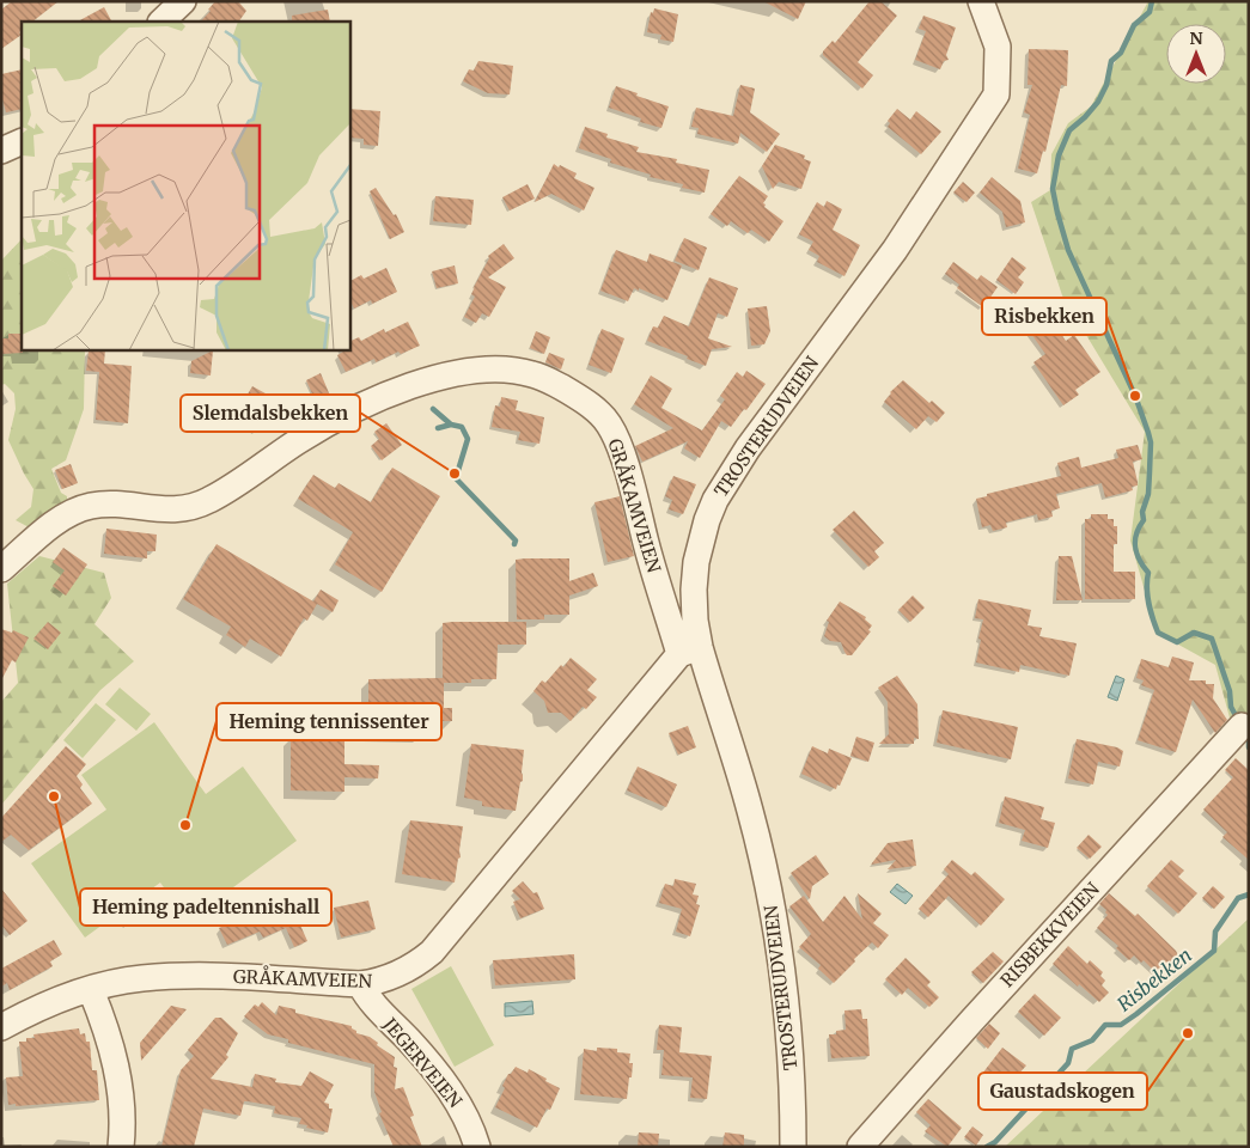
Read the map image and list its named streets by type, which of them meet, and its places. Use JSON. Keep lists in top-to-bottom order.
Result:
{
  "streets": {
    "street": [
      "TROSTERUDVEIEN",
      "GRÅKAMVEIEN",
      "RISBEKKVEIEN",
      "JEGERVEIEN"
    ]
  },
  "crossings": [
    ["TROSTERUDVEIEN", "GRÅKAMVEIEN"],
    ["GRÅKAMVEIEN", "JEGERVEIEN"]
  ],
  "water": ["Risbekken"],
  "places": [
    "Risbekken",
    "Slemdalsbekken",
    "Heming padeltennishall",
    "Heming tennissenter",
    "Gaustadskogen"
  ],
  "north": "top"
}
